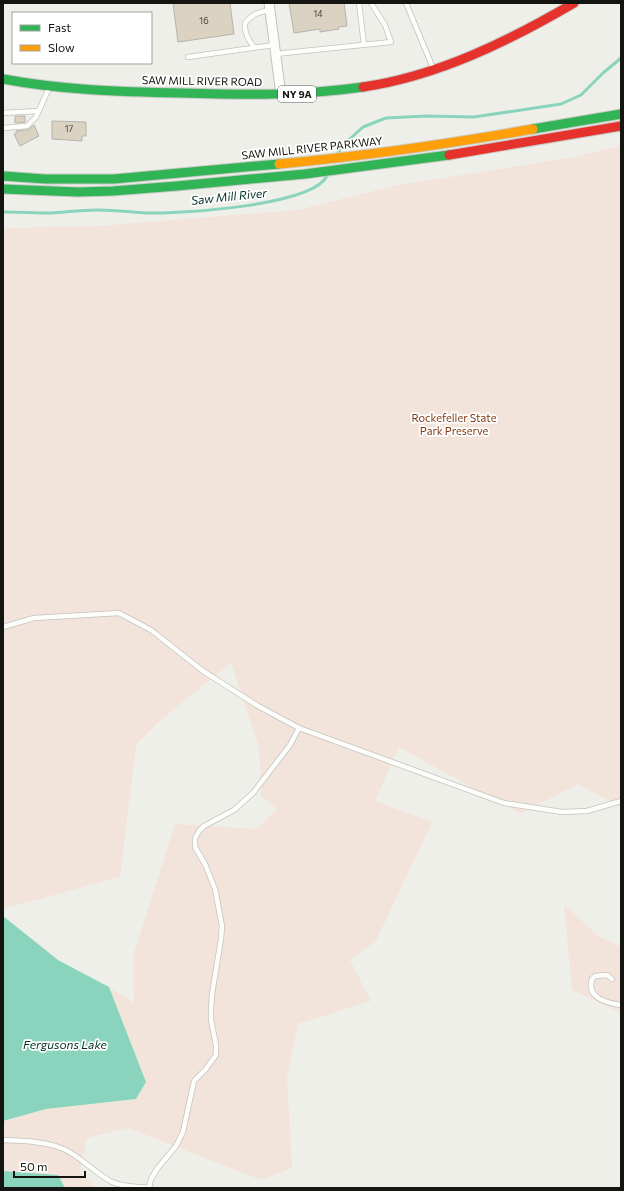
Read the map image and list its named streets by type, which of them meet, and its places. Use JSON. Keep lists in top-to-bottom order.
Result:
{
  "streets": {
    "main road": ["SAW MILL RIVER ROAD", "NY 9A", "SAW MILL RIVER PARKWAY"]
  },
  "water": ["Saw Mill River", "Fergusons Lake"],
  "parks": ["Rockefeller State Park Preserve"],
  "house_numbers": ["14", "16", "17"],
  "legend": ["Fast", "Slow"],
  "scale_bar": "50 m"
}
